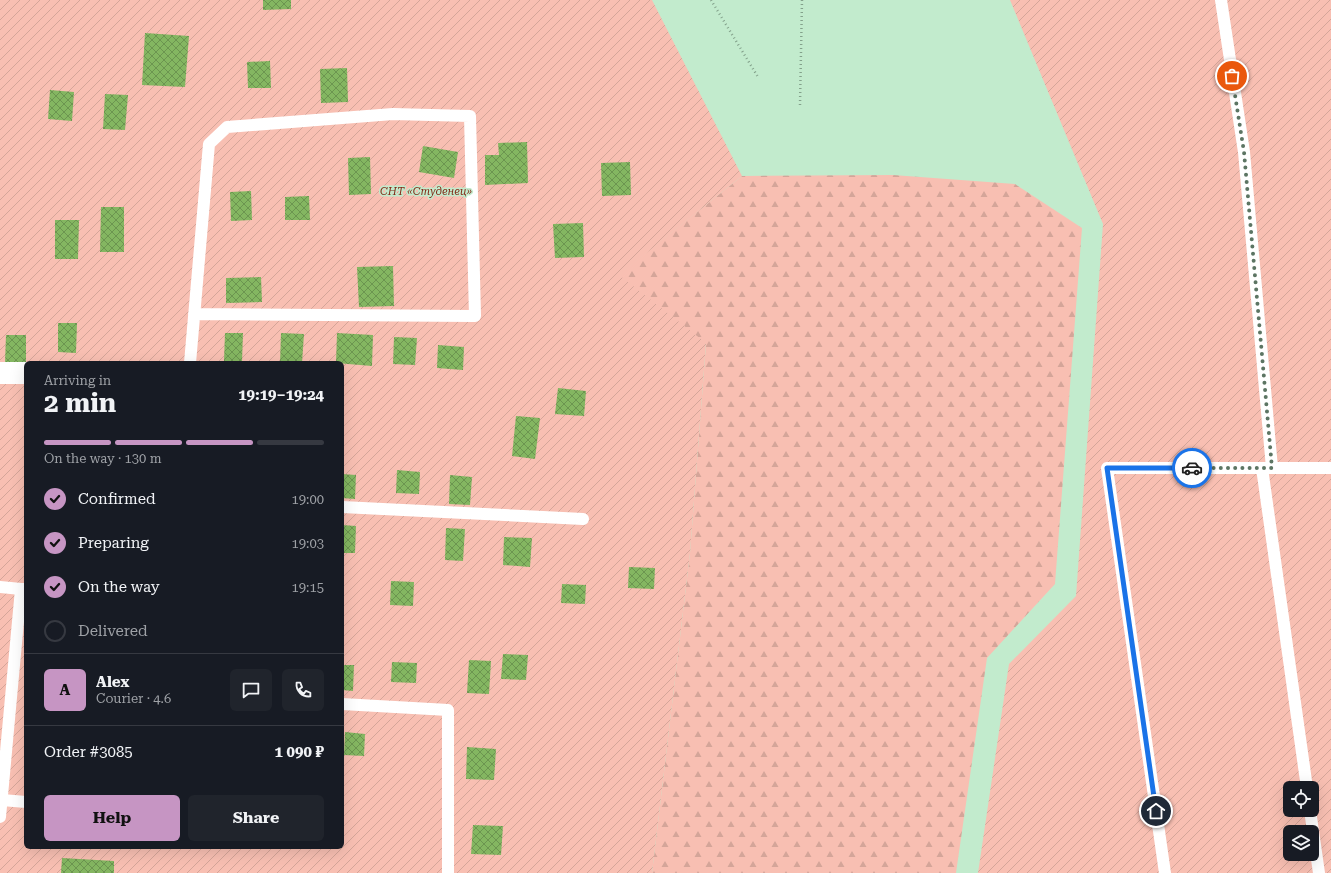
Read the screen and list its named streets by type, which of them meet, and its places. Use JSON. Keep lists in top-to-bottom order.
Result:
{
  "parks": ["СНТ «Студенец»"],
  "page": {
    "heading": ["2 min", "Arriving in", "19:19–19:24"],
    "panel": [
      "Alex",
      "Courier · 4.6",
      "Order #3085",
      "1 090 ₽"
    ],
    "bar": "On the way · 130 m",
    "list": [
      ["Confirmed", "19:00"],
      ["Preparing", "19:03"],
      ["On the way", "19:15"],
      "Delivered"
    ],
    "round": "A",
    "buttons": ["Help", "Share"]
  }
}
